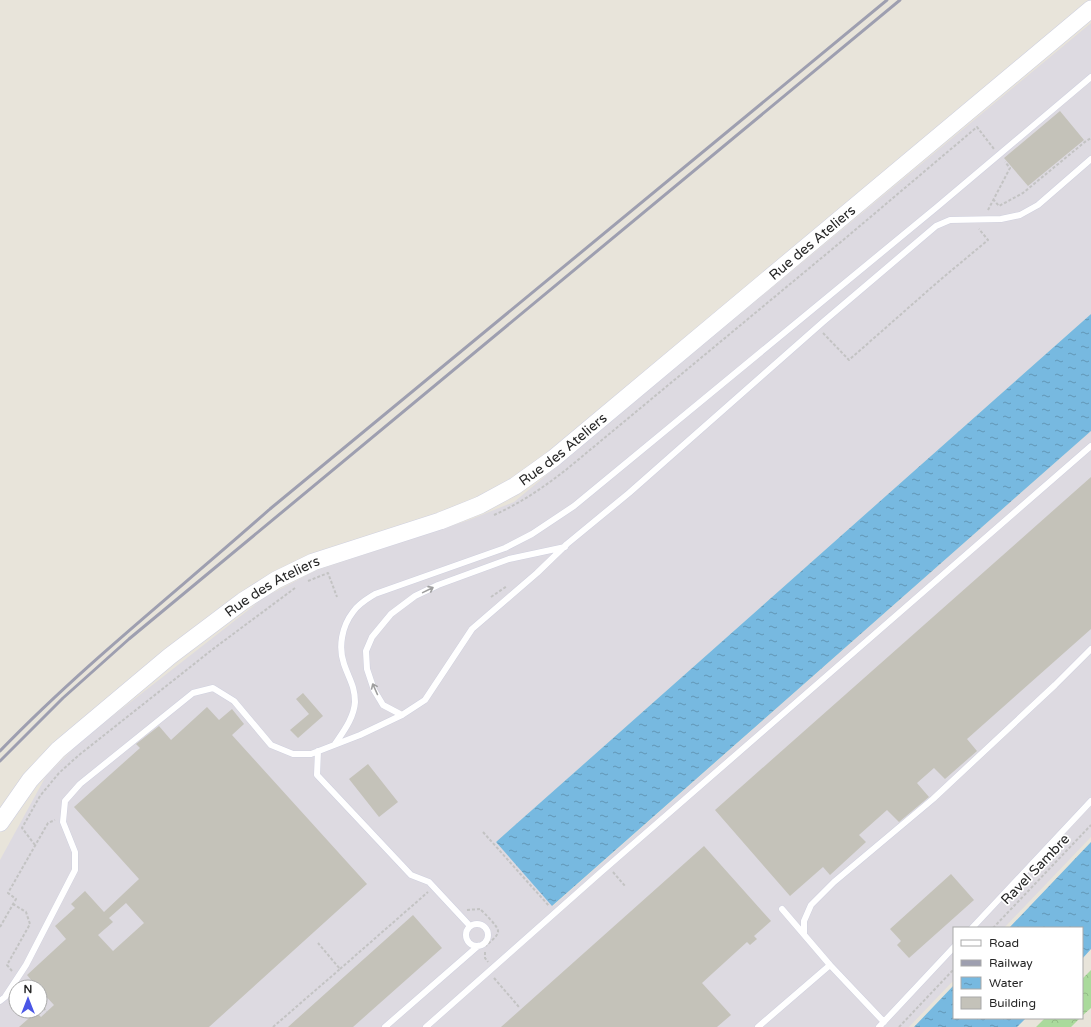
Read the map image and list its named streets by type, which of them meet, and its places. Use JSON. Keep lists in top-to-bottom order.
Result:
{
  "streets": {
    "street": ["Rue des Ateliers"],
    "path": ["Ravel Sambre"]
  },
  "legend": [
    "Road",
    "Railway",
    "Water",
    "Building"
  ],
  "north": "top"
}
